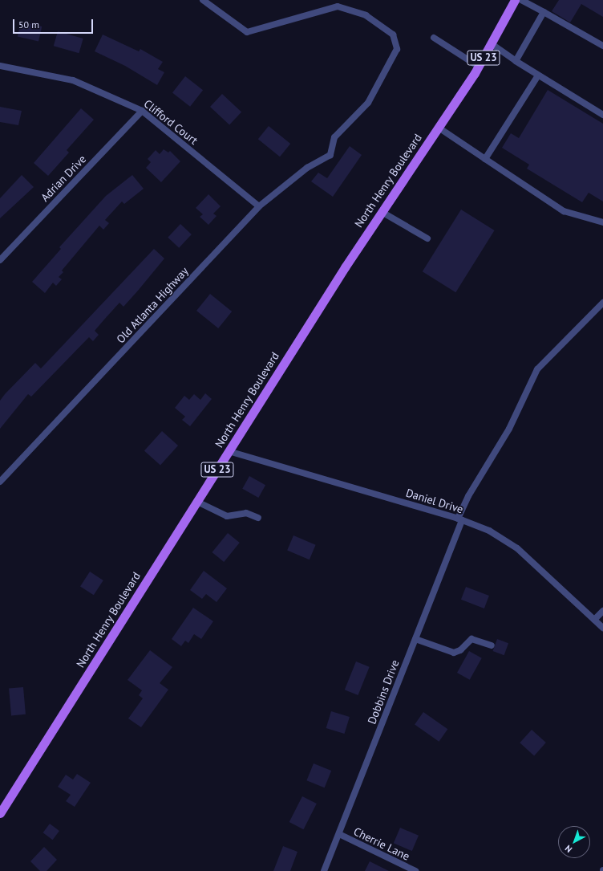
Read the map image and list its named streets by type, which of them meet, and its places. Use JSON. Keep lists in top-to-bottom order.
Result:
{
  "streets": {
    "main road": ["US 23", "North Henry Boulevard"],
    "street": [
      "Clifford Court",
      "Adrian Drive",
      "Old Atlanta Highway",
      "Daniel Drive",
      "Dobbins Drive",
      "Cherrie Lane"
    ]
  },
  "crossings": [
    ["Clifford Court", "Adrian Drive"],
    ["Clifford Court", "Old Atlanta Highway"],
    ["North Henry Boulevard", "Daniel Drive"],
    ["Daniel Drive", "Dobbins Drive"],
    ["Dobbins Drive", "Cherrie Lane"]
  ],
  "scale_bar": "50 m",
  "north": "bottom left"
}
